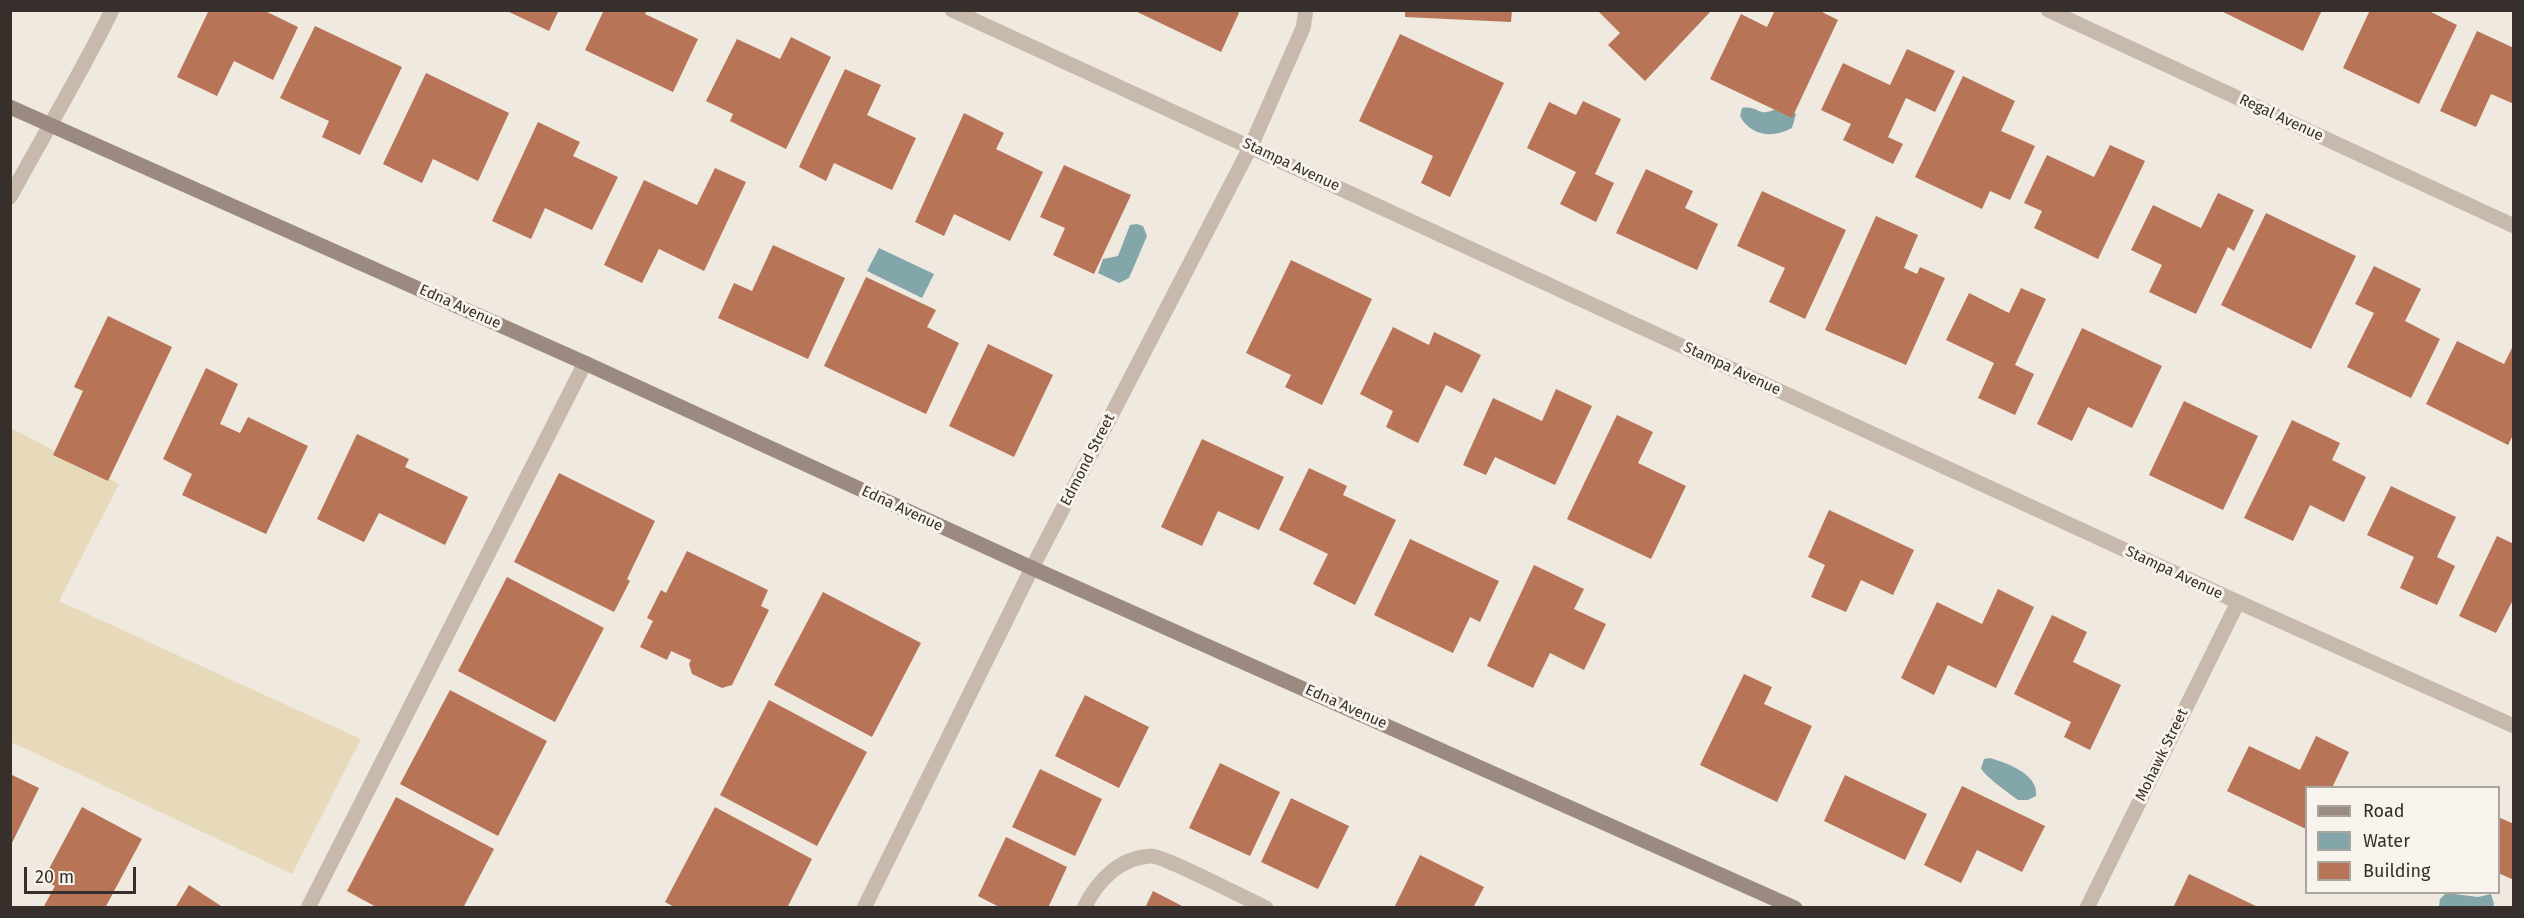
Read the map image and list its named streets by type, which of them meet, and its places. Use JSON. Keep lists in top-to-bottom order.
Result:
{
  "streets": {
    "street": [
      "Regal Avenue",
      "Stampa Avenue",
      "Edna Avenue",
      "Edmond Street",
      "Mohawk Street"
    ]
  },
  "crossings": [
    ["Stampa Avenue", "Edmond Street"],
    ["Stampa Avenue", "Mohawk Street"],
    ["Edna Avenue", "Edmond Street"]
  ],
  "legend": ["Road", "Water", "Building"],
  "scale_bar": "20 m"
}
